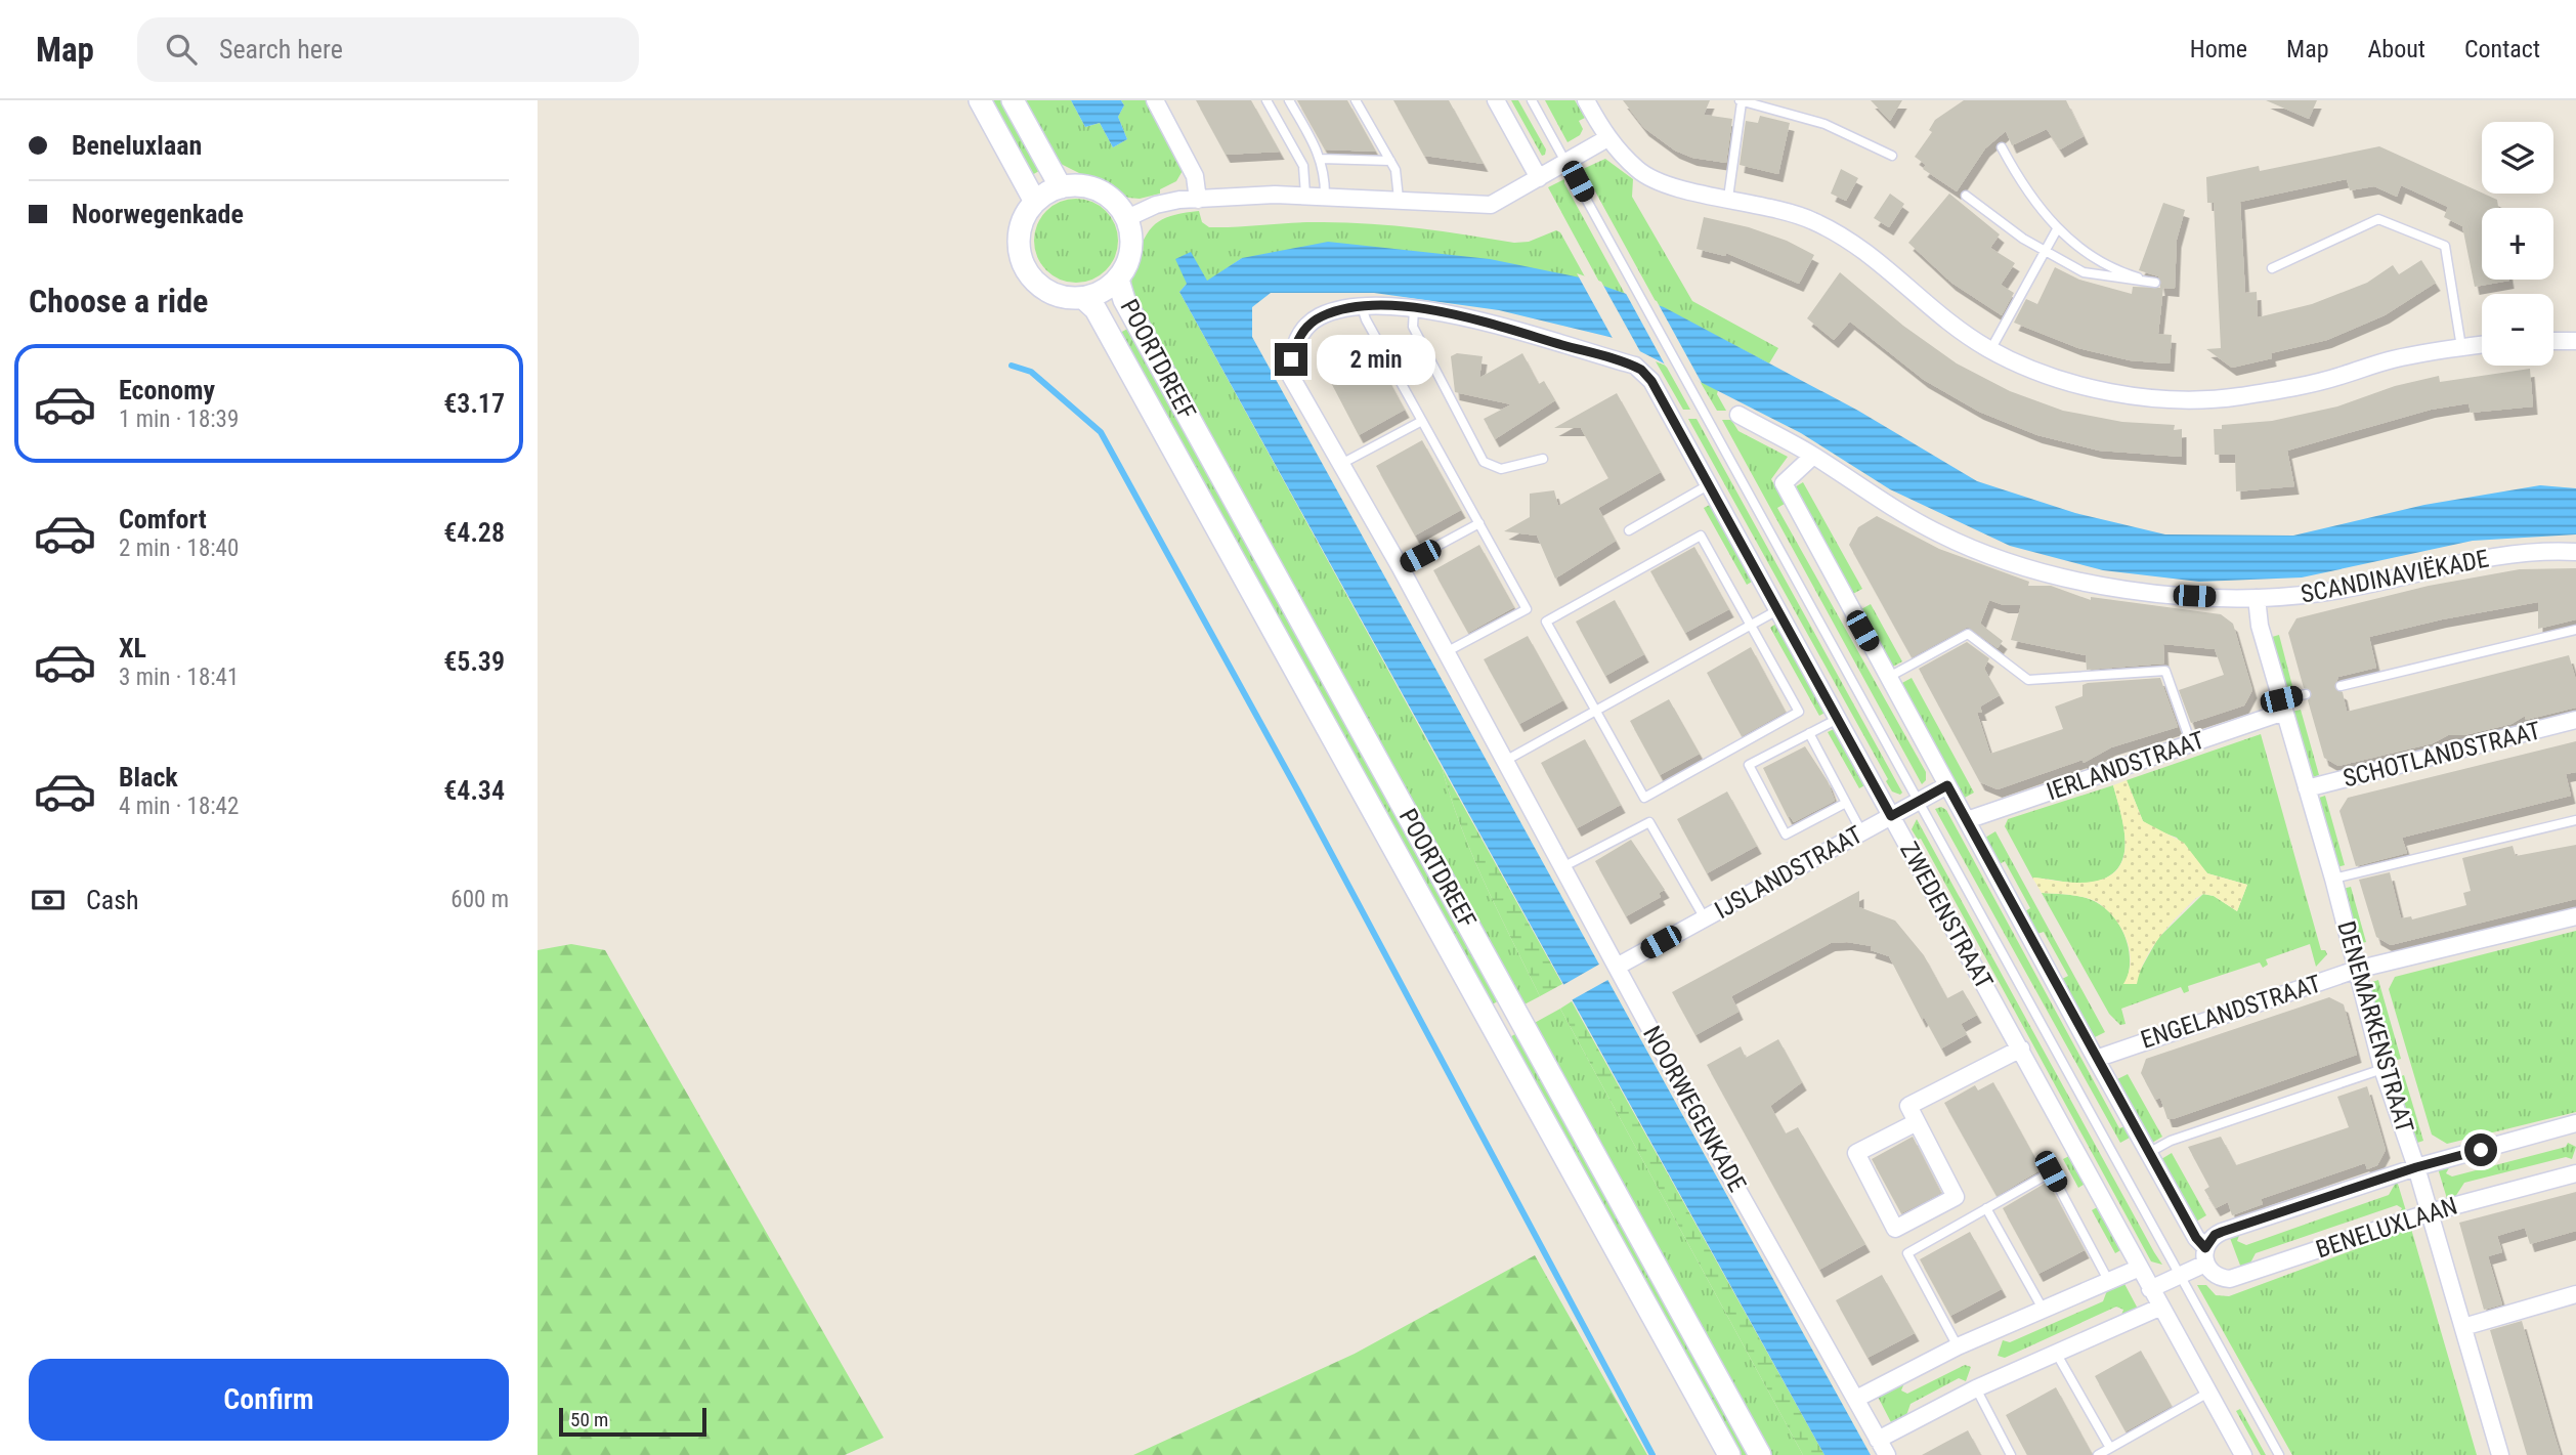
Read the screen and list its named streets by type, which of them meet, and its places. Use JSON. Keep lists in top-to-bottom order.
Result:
{
  "streets": {
    "main road": ["POORTDREEF"],
    "street": [
      "SCANDINAVIËKADE",
      "SCHOTLANDSTRAAT",
      "IERLANDSTRAAT",
      "IJSLANDSTRAAT",
      "ZWEDENSTRAAT",
      "ENGELANDSTRAAT",
      "DENEMARKENSTRAAT",
      "NOORWEGENKADE",
      "BENELUXLAAN"
    ]
  },
  "crossings": [
    ["SCANDINAVIËKADE", "DENEMARKENSTRAAT"],
    ["SCHOTLANDSTRAAT", "DENEMARKENSTRAAT"],
    ["IERLANDSTRAAT", "DENEMARKENSTRAAT"],
    ["IJSLANDSTRAAT", "ZWEDENSTRAAT"],
    ["IJSLANDSTRAAT", "NOORWEGENKADE"],
    ["ZWEDENSTRAAT", "NOORWEGENKADE"],
    ["ZWEDENSTRAAT", "BENELUXLAAN"],
    ["ENGELANDSTRAAT", "DENEMARKENSTRAAT"],
    ["DENEMARKENSTRAAT", "BENELUXLAAN"]
  ],
  "scale_bar": "50 m",
  "page": {
    "header": "Map",
    "search": "Search here",
    "nav": [
      "Home",
      "Map",
      "About",
      "Contact"
    ],
    "banner": ["Beneluxlaan", "Noorwegenkade"],
    "map_buttons": ["+", "−"],
    "heading": "Choose a ride",
    "bubble": "2 min",
    "list": [
      {
        "name": "Economy",
        "note": "1 min · 18:39",
        "value": "€3.17"
      },
      {
        "name": "Comfort",
        "note": "2 min · 18:40",
        "value": "€4.28"
      },
      {
        "name": "XL",
        "note": "3 min · 18:41",
        "value": "€5.39"
      },
      {
        "name": "Black",
        "note": "4 min · 18:42",
        "value": "€4.34"
      }
    ],
    "pay": ["Cash", "600 m"],
    "buttons": "Confirm",
    "scale": "50 m"
  }
}
